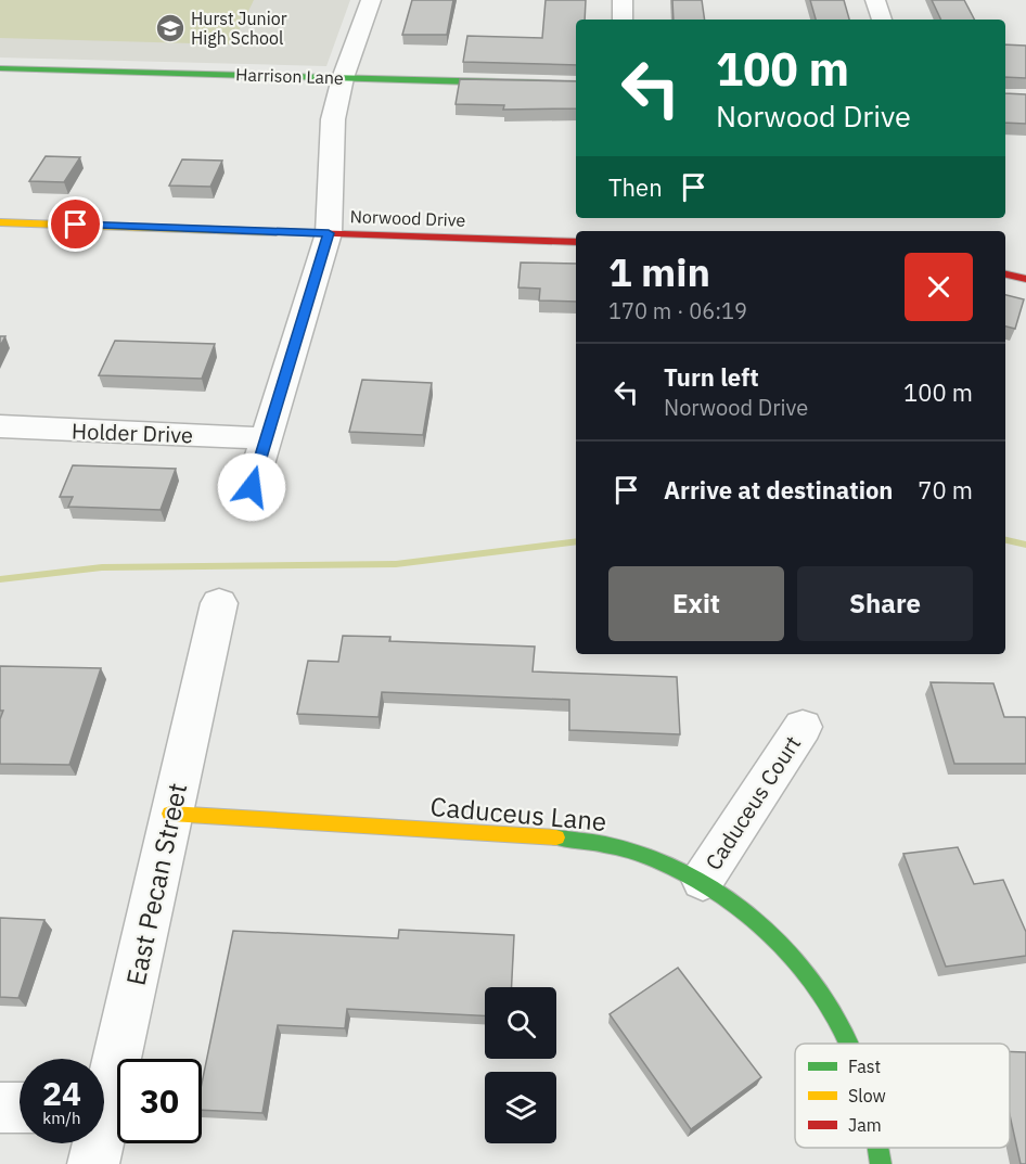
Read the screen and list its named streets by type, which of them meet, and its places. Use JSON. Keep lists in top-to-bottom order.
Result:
{
  "streets": {
    "street": [
      "Harrison Lane",
      "Norwood Drive",
      "Holder Drive",
      "Caduceus Court",
      "Caduceus Lane",
      "East Pecan Street"
    ]
  },
  "crossings": [
    ["Caduceus Court", "Caduceus Lane"],
    ["Caduceus Lane", "East Pecan Street"]
  ],
  "places": {
    "school or university": ["Hurst Junior High School"]
  },
  "legend": ["Fast", "Slow", "Jam"],
  "page": {
    "turn": ["100 m", "Norwood Drive"],
    "then": "Then",
    "heading": ["1 min", "170 m · 06:19"],
    "list": [
      {
        "name": "Turn left",
        "note": "Norwood Drive",
        "value": "100 m"
      },
      {
        "name": "Arrive at destination",
        "value": "70 m"
      }
    ],
    "buttons": ["Exit", "Share"],
    "speed": "24 km/h",
    "limit": "30"
  }
}
